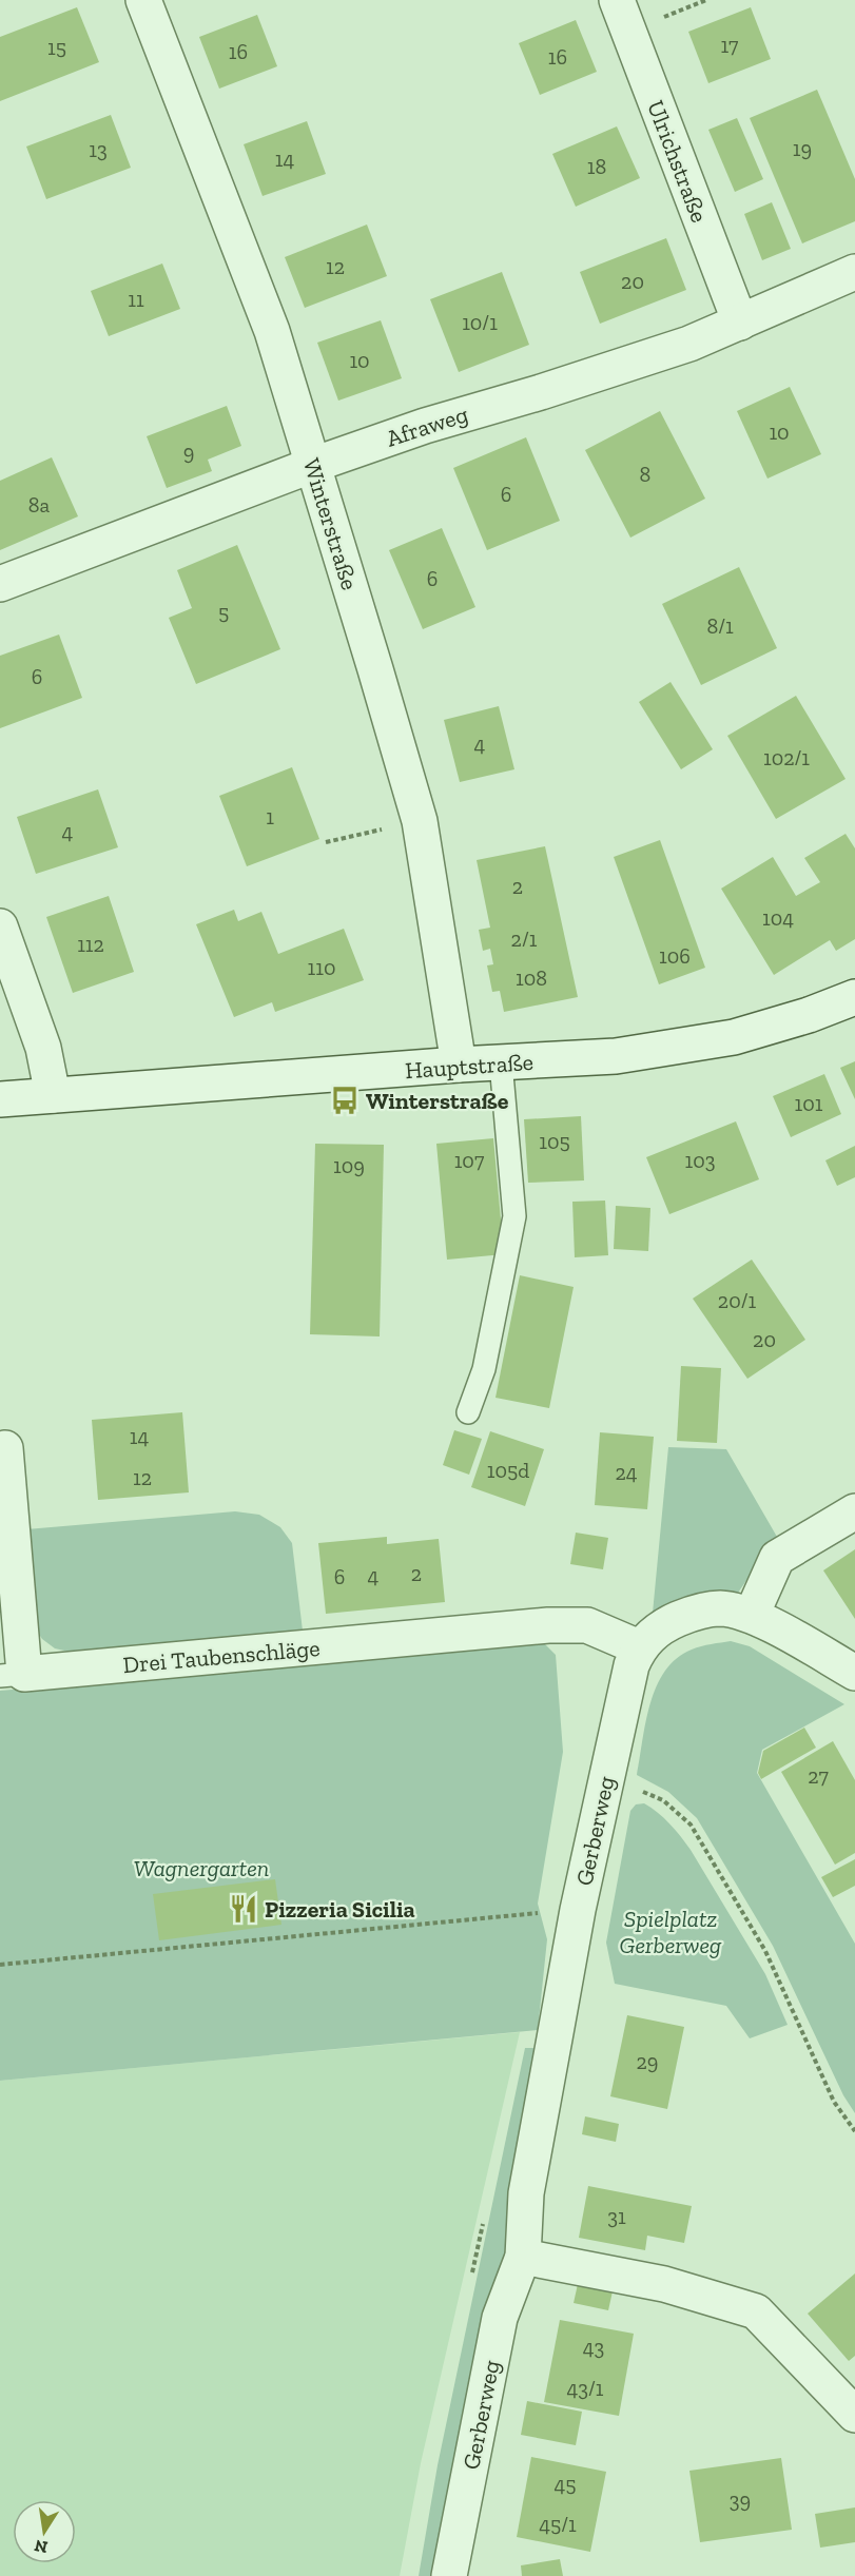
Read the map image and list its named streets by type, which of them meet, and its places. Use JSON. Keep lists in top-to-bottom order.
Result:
{
  "streets": {
    "street": [
      "Ulrichstraße",
      "Afraweg",
      "Winterstraße",
      "Hauptstraße",
      "Drei Taubenschläge",
      "Gerberweg"
    ]
  },
  "crossings": [
    ["Ulrichstraße", "Afraweg"],
    ["Afraweg", "Winterstraße"],
    ["Winterstraße", "Hauptstraße"],
    ["Drei Taubenschläge", "Gerberweg"]
  ],
  "parks": ["Wagnergarten", "Spielplatz Gerberweg"],
  "places": {
    "bus stop": ["Winterstraße"],
    "restaurant": ["Pizzeria Sicilia"]
  },
  "house_numbers": [
    "17",
    "15",
    "16",
    "16",
    "19",
    "13",
    "14",
    "18",
    "12",
    "20",
    "11",
    "10/1",
    "10",
    "10",
    "9",
    "8",
    "6",
    "8a",
    "6",
    "5",
    "8/1",
    "6",
    "4",
    "102/1",
    "1",
    "4",
    "2",
    "104",
    "2/1",
    "112",
    "106",
    "110",
    "108",
    "101",
    "105",
    "107",
    "103",
    "109",
    "20/1",
    "20",
    "14",
    "105d",
    "24",
    "12",
    "2",
    "4",
    "6",
    "27",
    "29",
    "31",
    "43",
    "43/1",
    "45",
    "39",
    "45/1"
  ],
  "north": "bottom"
}
